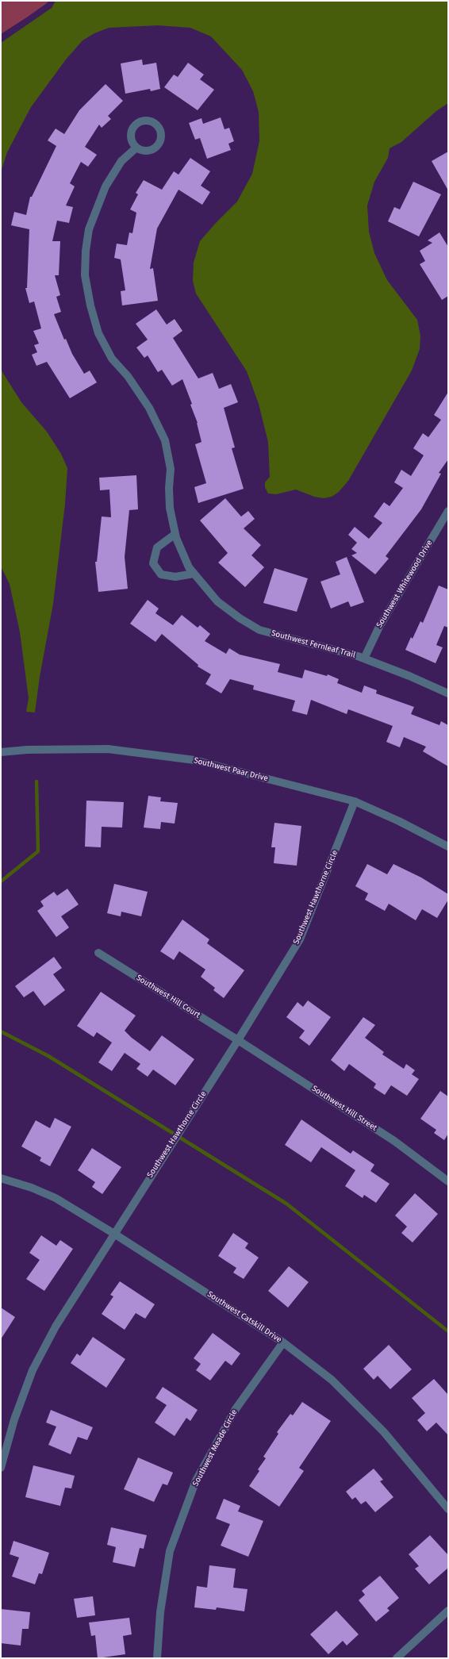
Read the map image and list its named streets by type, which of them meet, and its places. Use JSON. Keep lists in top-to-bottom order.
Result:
{
  "streets": {
    "street": [
      "Southwest Whitewood Drive",
      "Southwest Fernleaf Trail",
      "Southwest Paar Drive",
      "Southwest Hawthorne Circle",
      "Southwest Hill Court",
      "Southwest Hill Street",
      "Southwest Catskill Drive",
      "Southwest Meade Circle"
    ]
  },
  "crossings": [
    ["Southwest Whitewood Drive", "Southwest Fernleaf Trail"],
    ["Southwest Paar Drive", "Southwest Hawthorne Circle"],
    ["Southwest Hawthorne Circle", "Southwest Hill Court"],
    ["Southwest Hawthorne Circle", "Southwest Hill Street"],
    ["Southwest Hawthorne Circle", "Southwest Catskill Drive"],
    ["Southwest Hill Court", "Southwest Hill Street"],
    ["Southwest Catskill Drive", "Southwest Meade Circle"]
  ]
}
